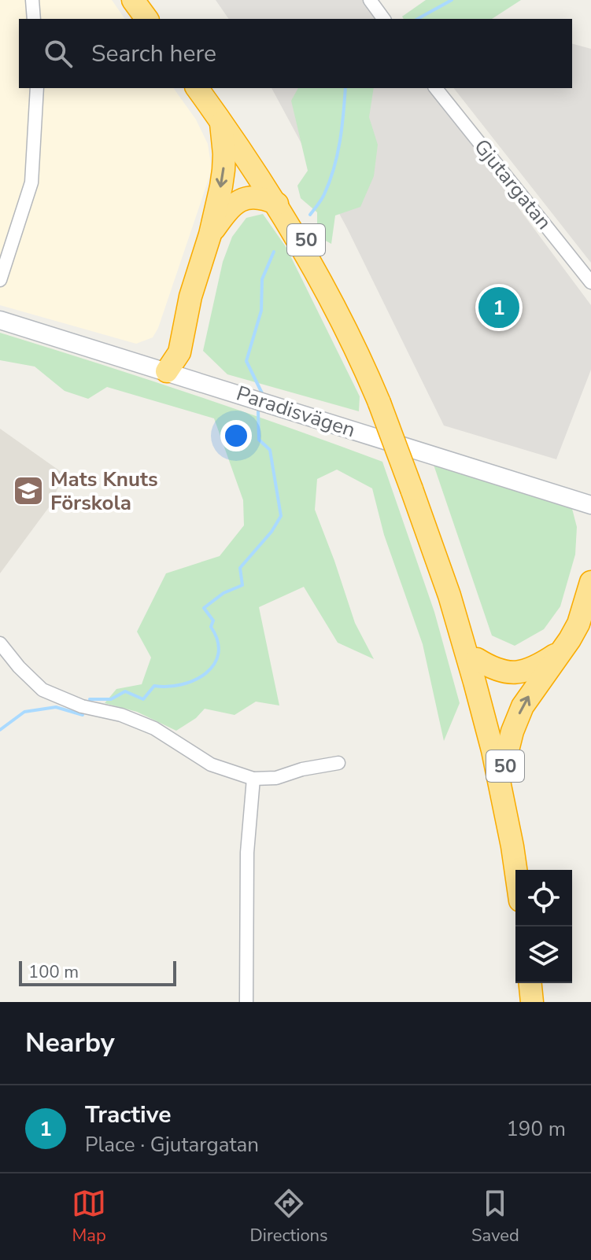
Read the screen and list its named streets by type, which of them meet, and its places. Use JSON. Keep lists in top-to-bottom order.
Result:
{
  "streets": {
    "highway": ["50"],
    "street": ["Gjutargatan", "Paradisvägen"]
  },
  "places": {
    "school or university": ["Mats Knuts Förskola"]
  },
  "scale_bar": "100 m",
  "page": {
    "search": "Search here",
    "pins": "1",
    "scale": "100 m",
    "heading": "Nearby",
    "list": [
      {
        "mark": "1",
        "name": "Tractive",
        "note": "Place · Gjutargatan",
        "value": "190 m"
      }
    ],
    "nav": ["Map", "Directions", "Saved"]
  }
}
